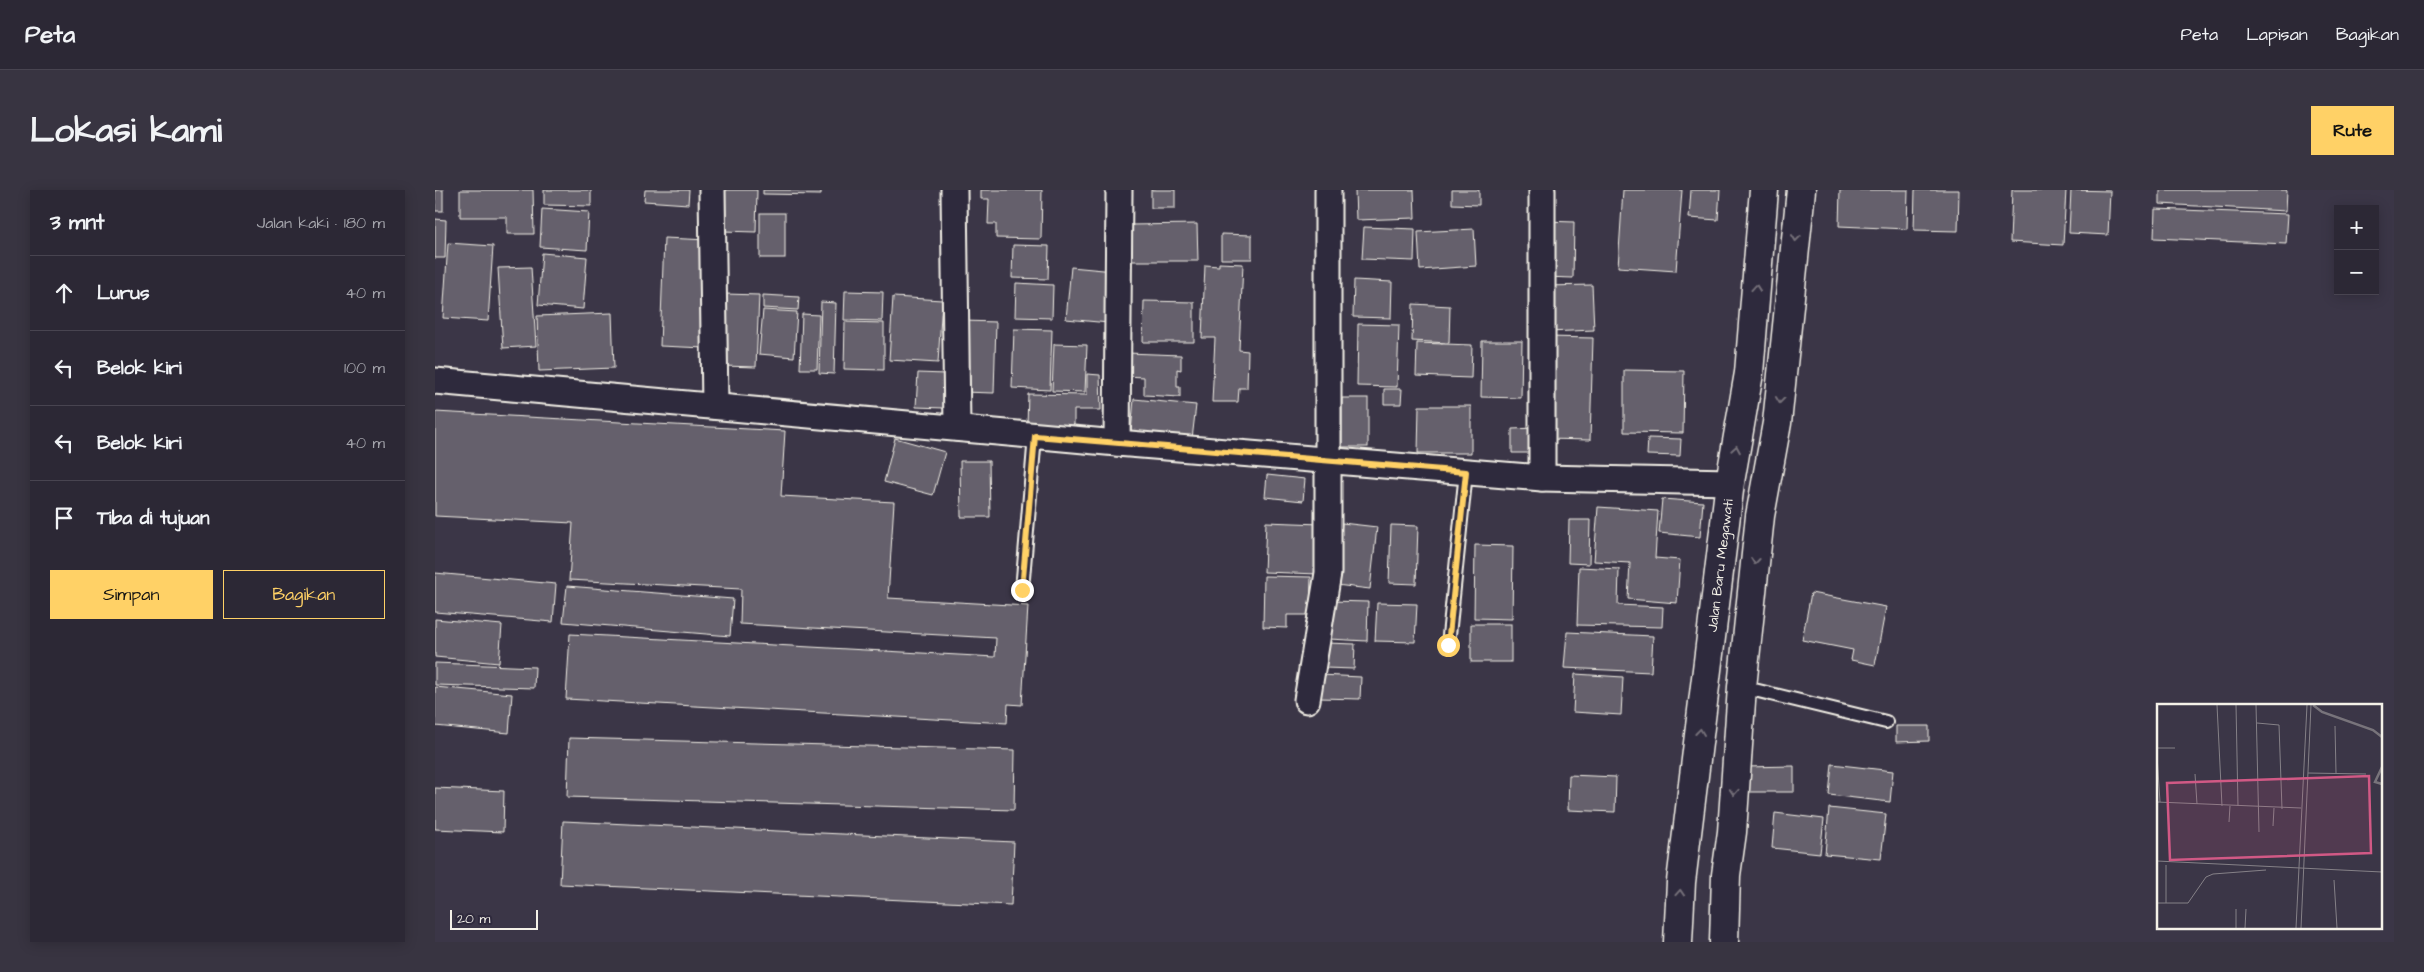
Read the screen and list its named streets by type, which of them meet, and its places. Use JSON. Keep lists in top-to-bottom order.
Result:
{
  "streets": {
    "highway": ["Jalan Baru Megawati"]
  },
  "scale_bar": "20 m",
  "page": {
    "header": "Peta",
    "nav": ["Peta", "Lapisan", "Bagikan"],
    "title": "Lokasi kami",
    "buttons": [
      "Rute",
      ["Simpan", "Bagikan"]
    ],
    "heading": ["3 mnt", "Jalan kaki · 180 m"],
    "map_buttons": ["+", "−"],
    "list": [
      ["Lurus", "40 m"],
      ["Belok kiri", "100 m"],
      ["Belok kiri", "40 m"],
      "Tiba di tujuan"
    ],
    "scale": "20 m"
  }
}
